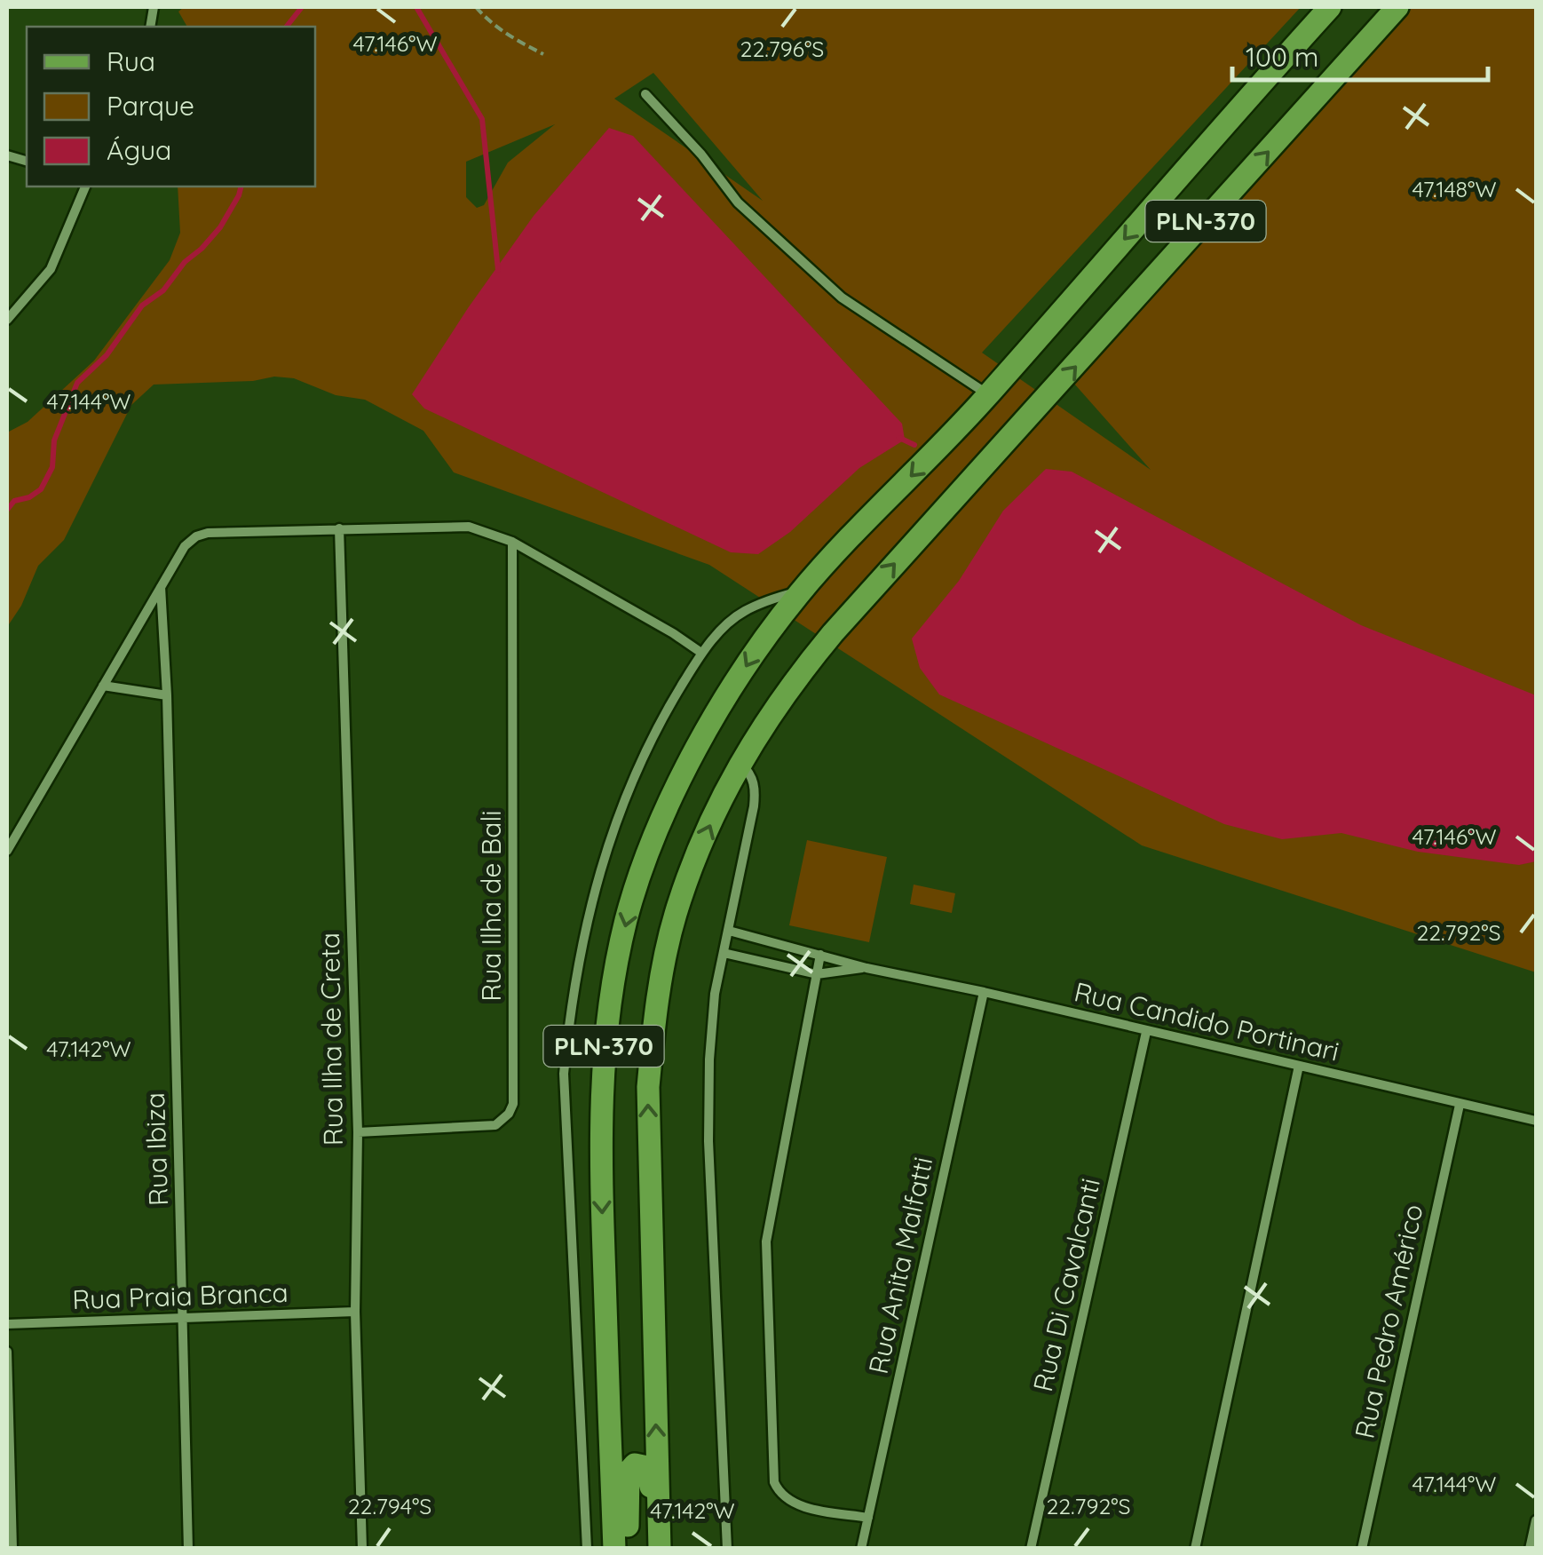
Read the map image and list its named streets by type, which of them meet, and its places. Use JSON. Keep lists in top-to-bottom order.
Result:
{
  "streets": {
    "main road": ["PLN-370"],
    "street": [
      "Rua Ilha de Bali",
      "Rua Candido Portinari",
      "Rua Ilha de Creta",
      "Rua Ibiza",
      "Rua Anita Malfatti",
      "Rua Di Cavalcanti",
      "Rua Praia Branca",
      "Rua Pedro Américo"
    ]
  },
  "crossings": [
    ["Rua Ilha de Bali", "Rua Ilha de Creta"],
    ["Rua Candido Portinari", "Rua Anita Malfatti"],
    ["Rua Candido Portinari", "Rua Di Cavalcanti"],
    ["Rua Candido Portinari", "Rua Pedro Américo"],
    ["Rua Ilha de Creta", "Rua Praia Branca"],
    ["Rua Ibiza", "Rua Praia Branca"]
  ],
  "legend": ["Rua", "Parque", "Água"],
  "scale_bar": "100 m",
  "coordinates": [
    "47.146°W",
    "22.796°S",
    "47.148°W",
    "47.144°W",
    "22.792°S",
    "47.142°W",
    "22.794°S"
  ]
}
